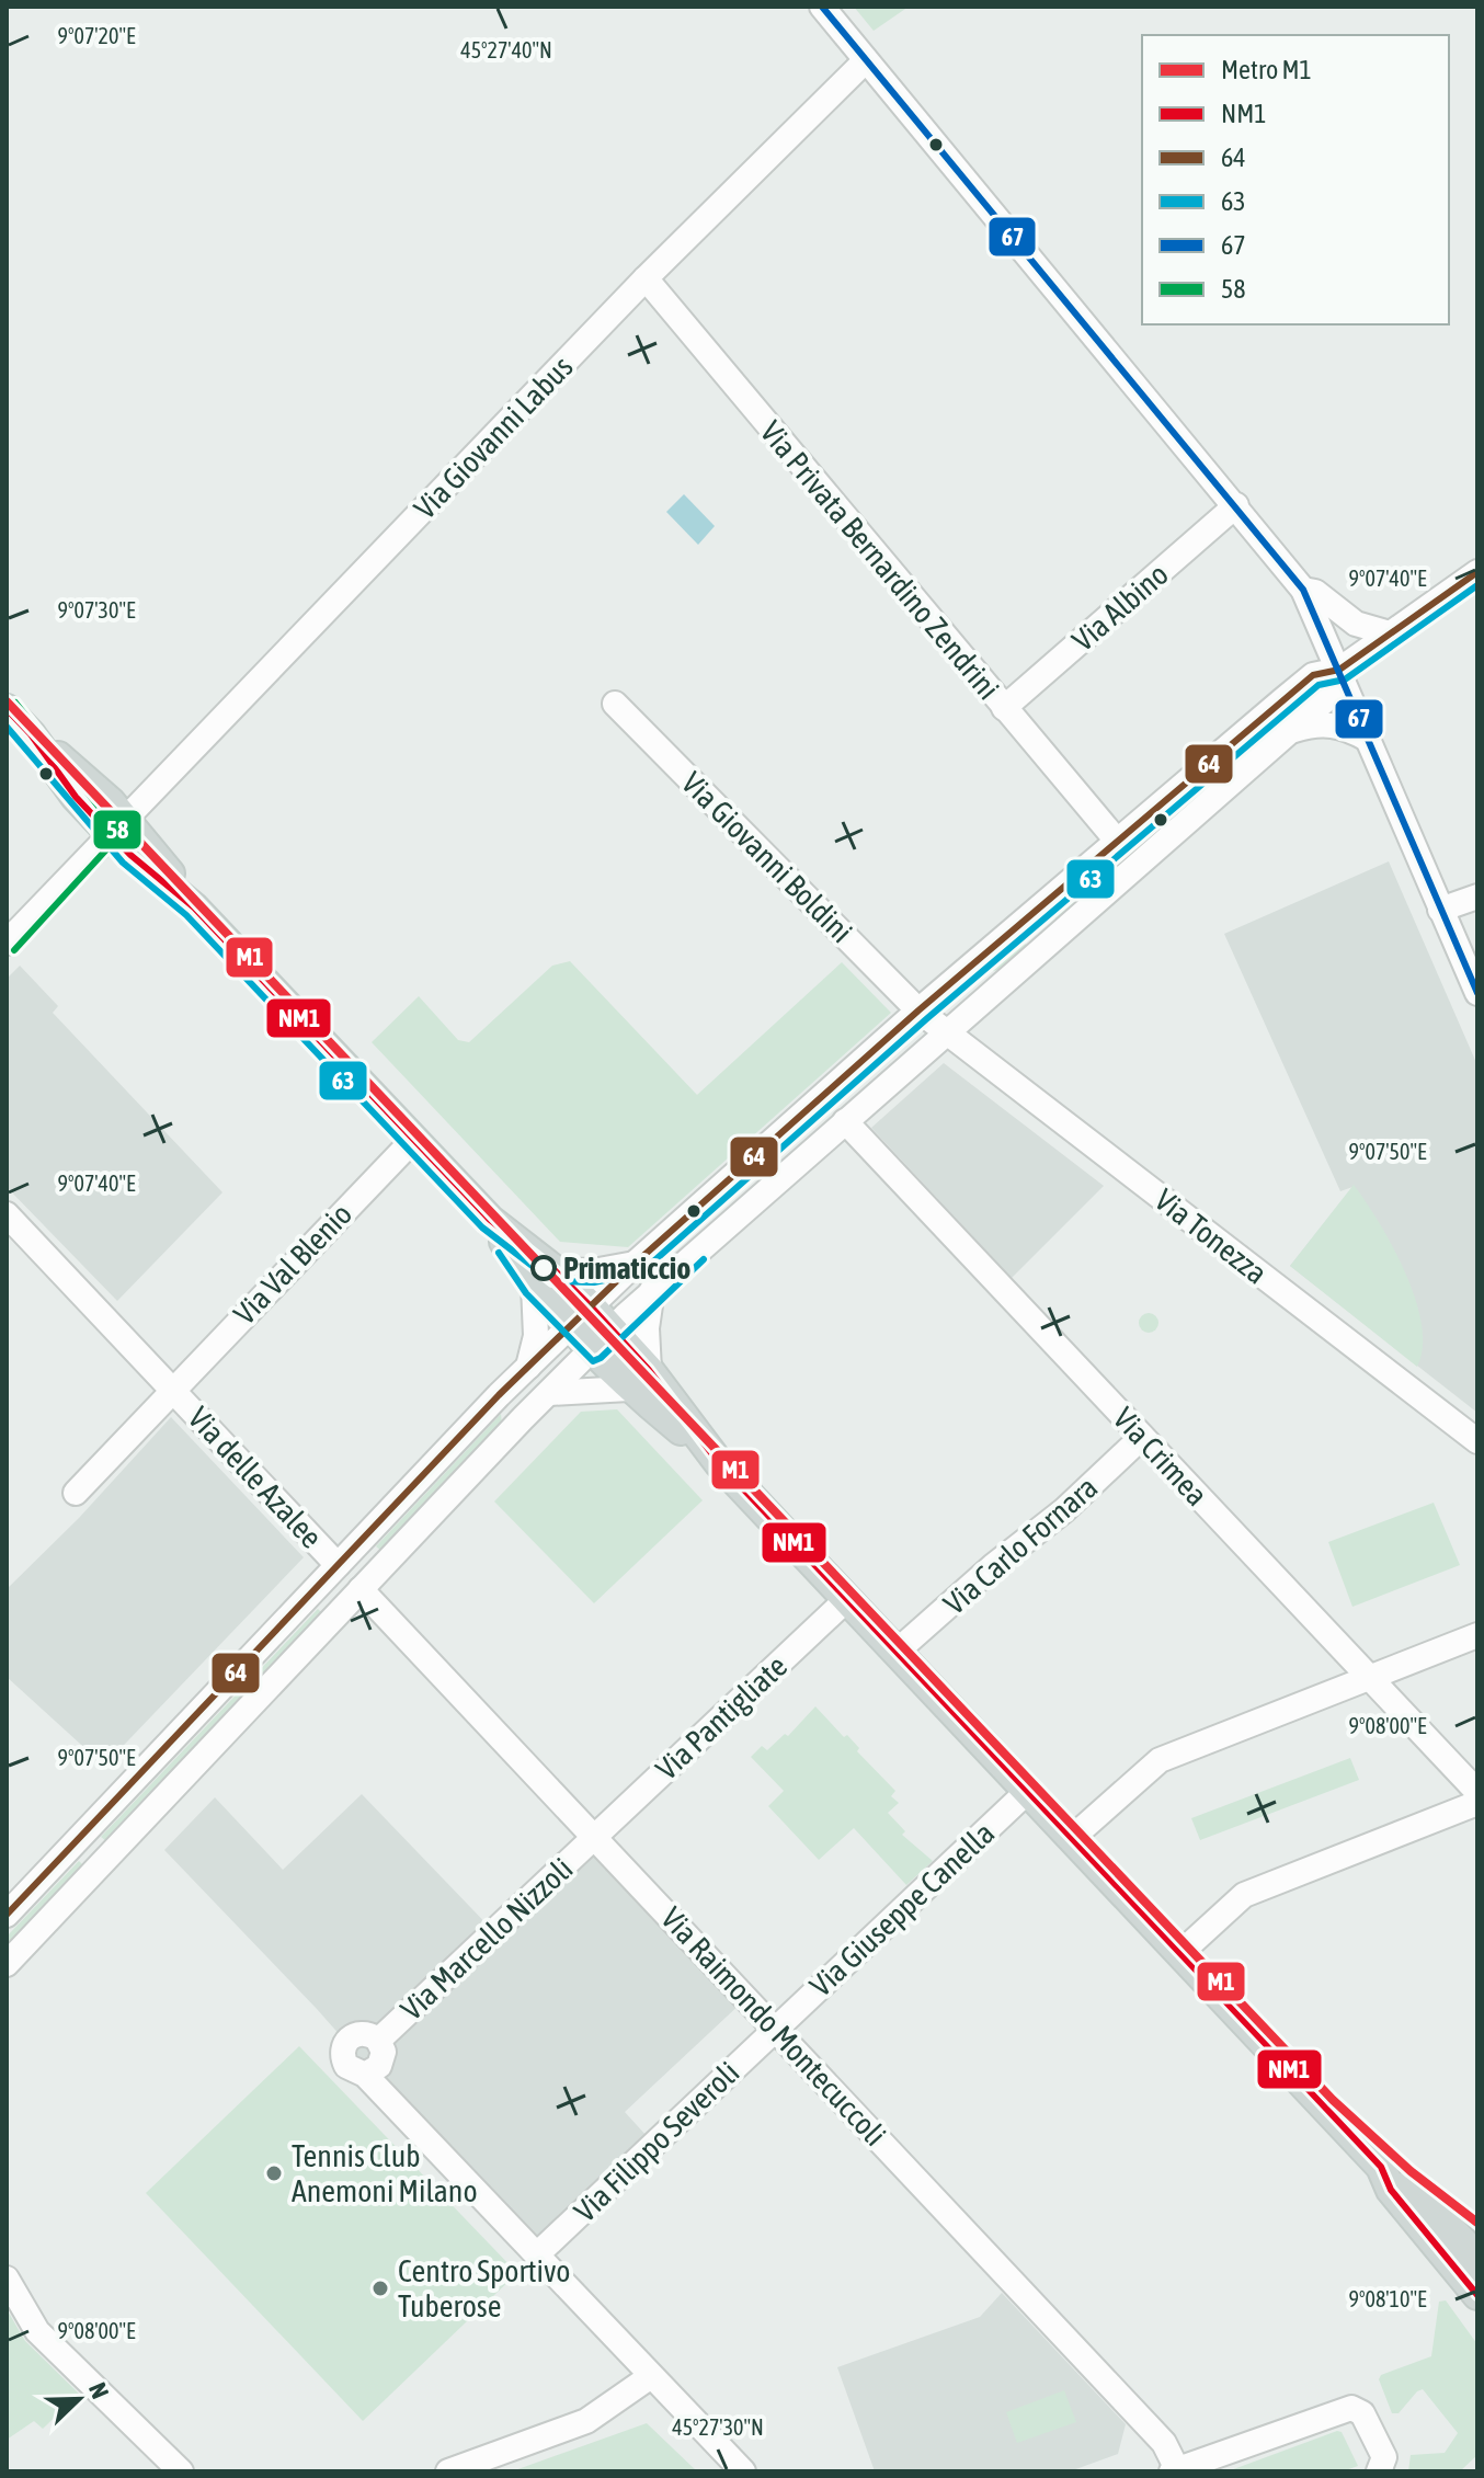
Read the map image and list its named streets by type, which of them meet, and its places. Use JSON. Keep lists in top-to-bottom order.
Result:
{
  "streets": {
    "street": [
      "Via Giovanni Labus",
      "Via Privata Bernardino Zendrini",
      "Via Albino",
      "Via Giovanni Boldini",
      "Via Tonezza",
      "Via Val Blenio",
      "Via Crimea",
      "Via delle Azalee",
      "Via Carlo Fornara",
      "Via Pantigliate",
      "Via Giuseppe Canella",
      "Via Marcello Nizzoli",
      "Via Raimondo Montecuccoli",
      "Via Filippo Severoli"
    ]
  },
  "crossings": [
    ["Via Giovanni Labus", "Via Privata Bernardino Zendrini"],
    ["Via Privata Bernardino Zendrini", "Via Albino"],
    ["Via Giovanni Boldini", "Via Tonezza"],
    ["Via Val Blenio", "Via delle Azalee"],
    ["Via Crimea", "Via Carlo Fornara"],
    ["Via delle Azalee", "Via Raimondo Montecuccoli"],
    ["Via Pantigliate", "Via Marcello Nizzoli"],
    ["Via Pantigliate", "Via Raimondo Montecuccoli"],
    ["Via Giuseppe Canella", "Via Raimondo Montecuccoli"],
    ["Via Giuseppe Canella", "Via Filippo Severoli"],
    ["Via Marcello Nizzoli", "Via Raimondo Montecuccoli"],
    ["Via Raimondo Montecuccoli", "Via Filippo Severoli"]
  ],
  "places": ["Primaticcio", "Tennis Club Anemoni Milano", "Centro Sportivo Tuberose"],
  "lines": [
    "transit line 67",
    "transit line 64",
    "transit line 63",
    "metro line M1",
    "transit line 58",
    "transit line NM1"
  ],
  "legend": [
    "Metro M1",
    "NM1",
    "64",
    "63",
    "67",
    "58"
  ],
  "north": "top right",
  "coordinates": [
    "9°07'20\"E",
    "45°27'40\"N",
    "9°07'40\"E",
    "9°07'30\"E",
    "9°07'50\"E",
    "9°08'00\"E",
    "9°08'10\"E",
    "45°27'30\"N"
  ]
}
